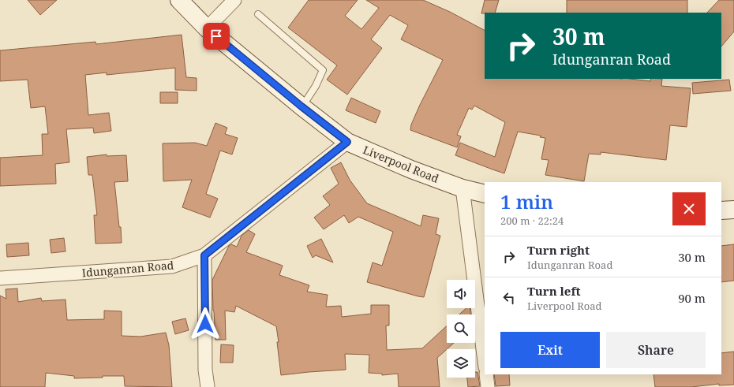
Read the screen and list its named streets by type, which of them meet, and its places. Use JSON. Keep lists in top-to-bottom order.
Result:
{
  "streets": {
    "main road": ["Liverpool Road"],
    "street": ["Idunganran Road"]
  },
  "crossings": [
    ["Liverpool Road", "Idunganran Road"]
  ],
  "page": {
    "turn": ["30 m", "Idunganran Road"],
    "heading": ["1 min", "200 m · 22:24"],
    "list": [
      {
        "name": "Turn right",
        "note": "Idunganran Road",
        "value": "30 m"
      },
      {
        "name": "Turn left",
        "note": "Liverpool Road",
        "value": "90 m"
      }
    ],
    "buttons": ["Exit", "Share"]
  }
}
